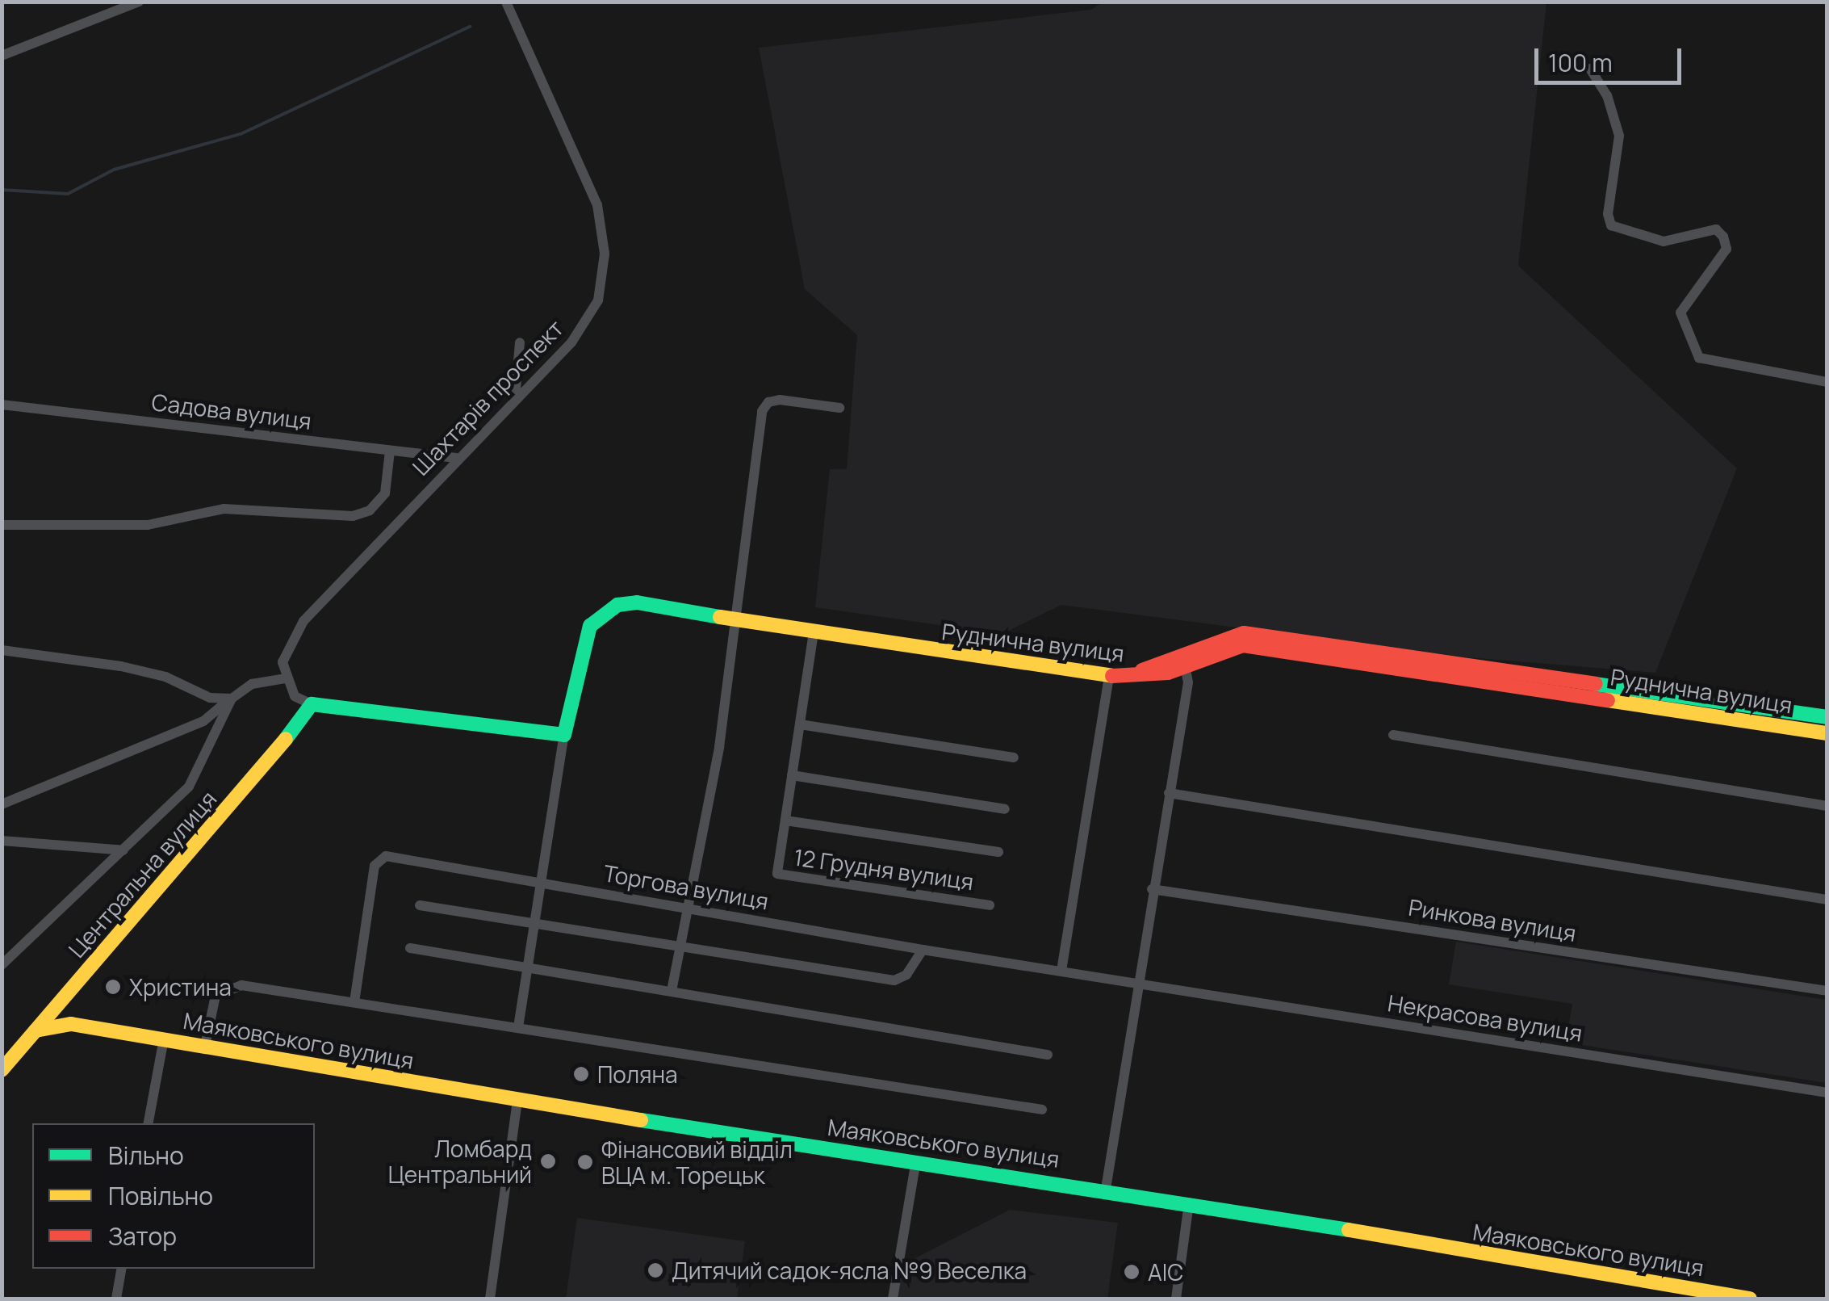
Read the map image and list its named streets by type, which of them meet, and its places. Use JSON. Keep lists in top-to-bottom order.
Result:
{
  "streets": {
    "main road": ["Руднична вулиця", "Центральна вулиця", "Маяковського вулиця"],
    "street": [
      "Шахтарів проспект",
      "Садова вулиця",
      "12 Грудня вулиця",
      "Торгова вулиця",
      "Ринкова вулиця",
      "Некрасова вулиця"
    ]
  },
  "crossings": [
    ["Шахтарів проспект", "Садова вулиця"],
    ["Руднична вулиця", "12 Грудня вулиця"],
    ["Руднична вулиця", "Торгова вулиця"],
    ["Центральна вулиця", "Маяковського вулиця"],
    ["Торгова вулиця", "Некрасова вулиця"]
  ],
  "places": [
    "Христина",
    "Поляна",
    "Ломбард Центральний",
    "Фінансовий відділ ВЦА м. Торецьк",
    "Дитячий садок-ясла №9 Веселка",
    "АІС"
  ],
  "legend": ["Вільно", "Повільно", "Затор"],
  "scale_bar": "100 m"
}
